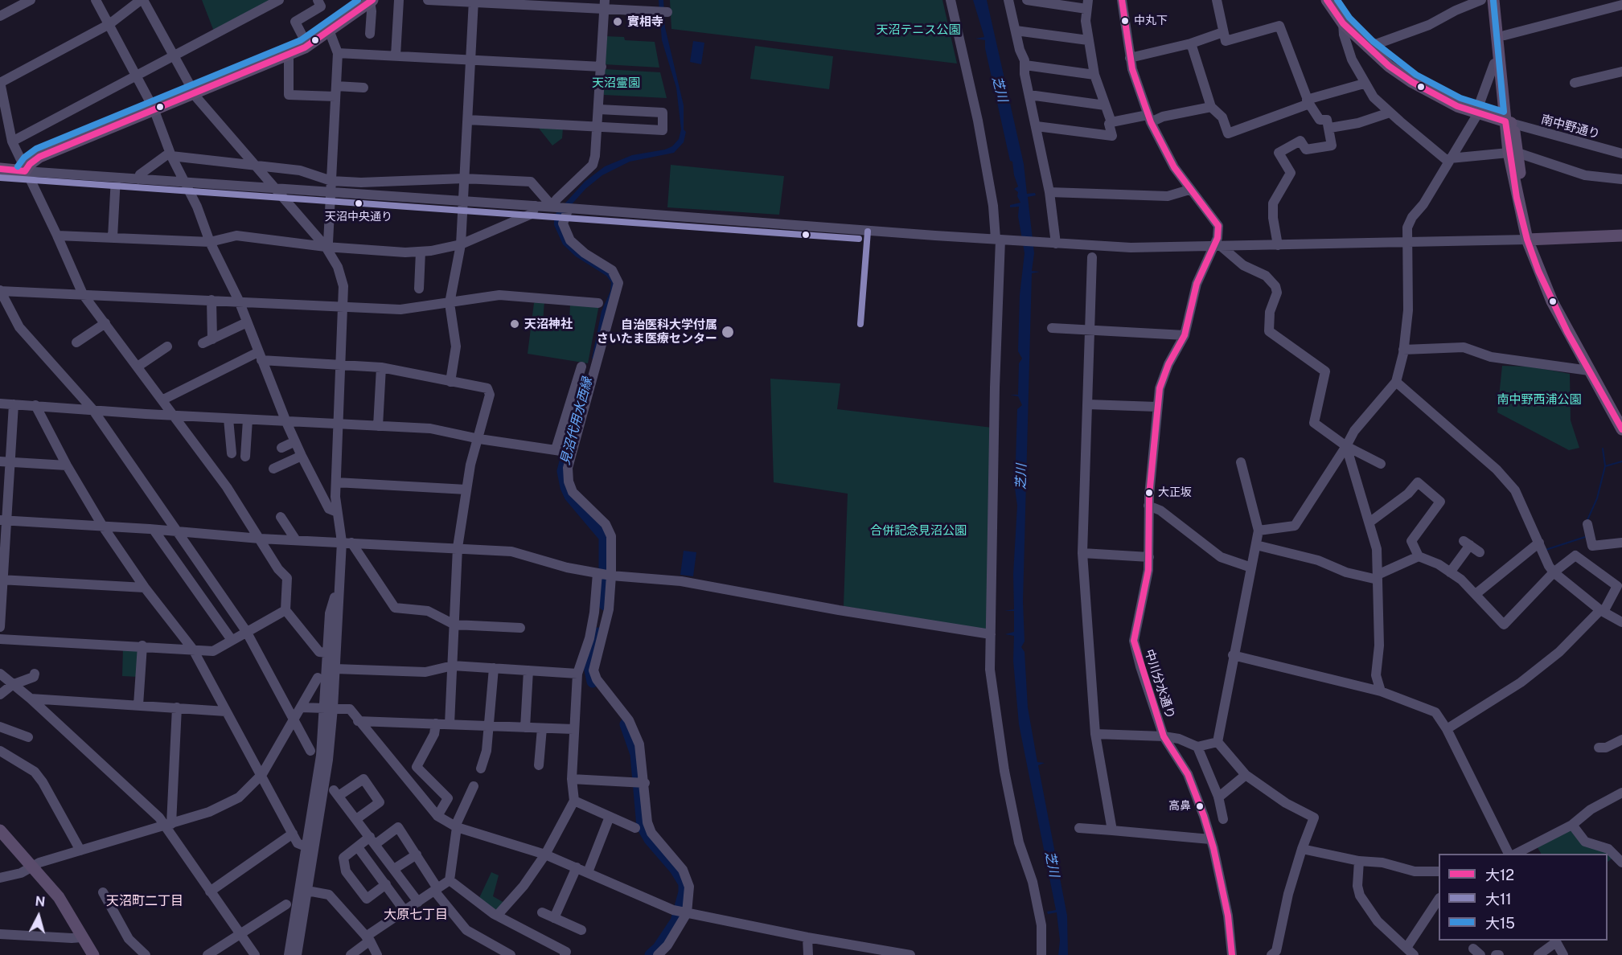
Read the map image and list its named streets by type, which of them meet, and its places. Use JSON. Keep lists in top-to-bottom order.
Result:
{
  "streets": {
    "street": ["南中野通り", "中川分水通り"]
  },
  "districts": ["天沼町二丁目", "大原七丁目"],
  "water": ["芝川", "見沼代用水西縁"],
  "parks": [
    "天沼テニス公園",
    "天沼霊園",
    "南中野西浦公園",
    "合併記念見沼公園"
  ],
  "places": [
    "中丸下",
    "實相寺",
    "天沼中央通り",
    "天沼神社",
    "自治医科大学付属 さいたま医療センター",
    "大正坂",
    "高鼻"
  ],
  "lines": ["transit line 大12", "transit line 大15", "transit line 大11"],
  "legend": ["大12", "大11", "大15"],
  "north": "top"
}
